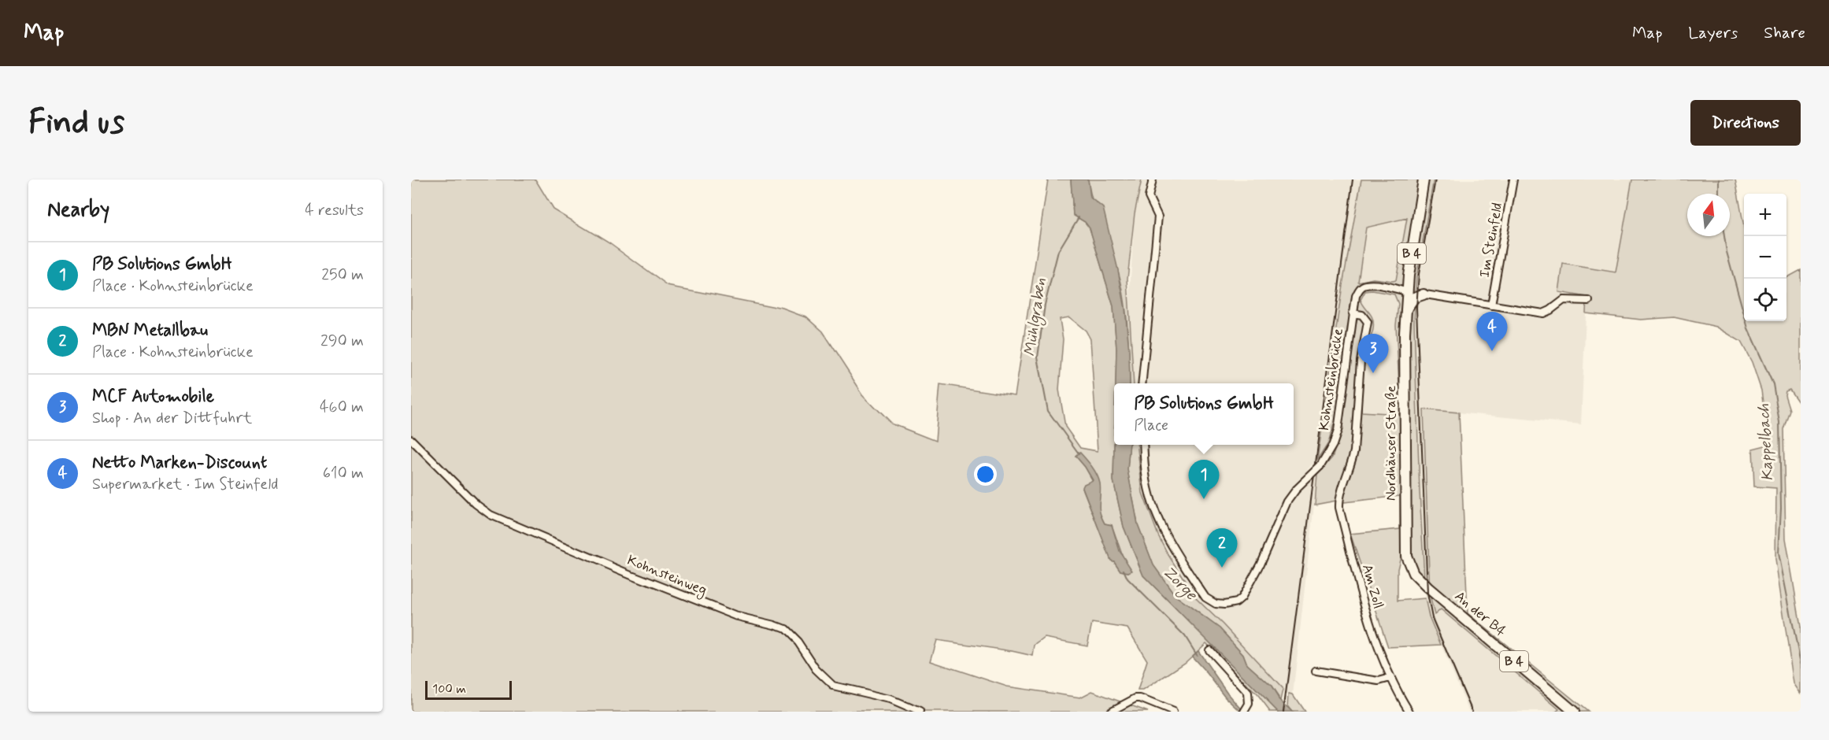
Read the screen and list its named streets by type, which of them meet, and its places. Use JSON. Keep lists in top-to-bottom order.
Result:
{
  "streets": {
    "main road": ["B 4", "Nordhäuser Straße", "An der B4"],
    "street": [
      "Im Steinfeld",
      "Kohnsteinbrücke",
      "Kohnsteinweg",
      "Am Zoll"
    ]
  },
  "crossings": [
    ["Kohnsteinbrücke", "Nordhäuser Straße"],
    ["Kohnsteinbrücke", "Am Zoll"],
    ["Nordhäuser Straße", "An der B4"]
  ],
  "water": ["Mühlgraben", "Kappelbach", "Zorge"],
  "scale_bar": "100 m",
  "north": "top",
  "page": {
    "header": "Map",
    "nav": ["Map", "Layers", "Share"],
    "buttons": "Directions",
    "title": "Find us",
    "heading": ["Nearby", "4 results"],
    "map_buttons": ["+", "−"],
    "list": [
      {
        "mark": "1",
        "name": "PB Solutions GmbH",
        "note": "Place · Kohnsteinbrücke",
        "value": "250 m"
      },
      {
        "mark": "2",
        "name": "MBN Metallbau",
        "note": "Place · Kohnsteinbrücke",
        "value": "290 m"
      },
      {
        "mark": "3",
        "name": "MCF Automobile",
        "note": "Shop · An der Dittfuhrt",
        "value": "460 m"
      },
      {
        "mark": "4",
        "name": "Netto Marken-Discount",
        "note": "Supermarket · Im Steinfeld",
        "value": "610 m"
      }
    ],
    "pins": [
      "4",
      "3",
      "1",
      "2"
    ],
    "popup": ["PB Solutions GmbH", "Place"],
    "scale": "100 m"
  }
}
